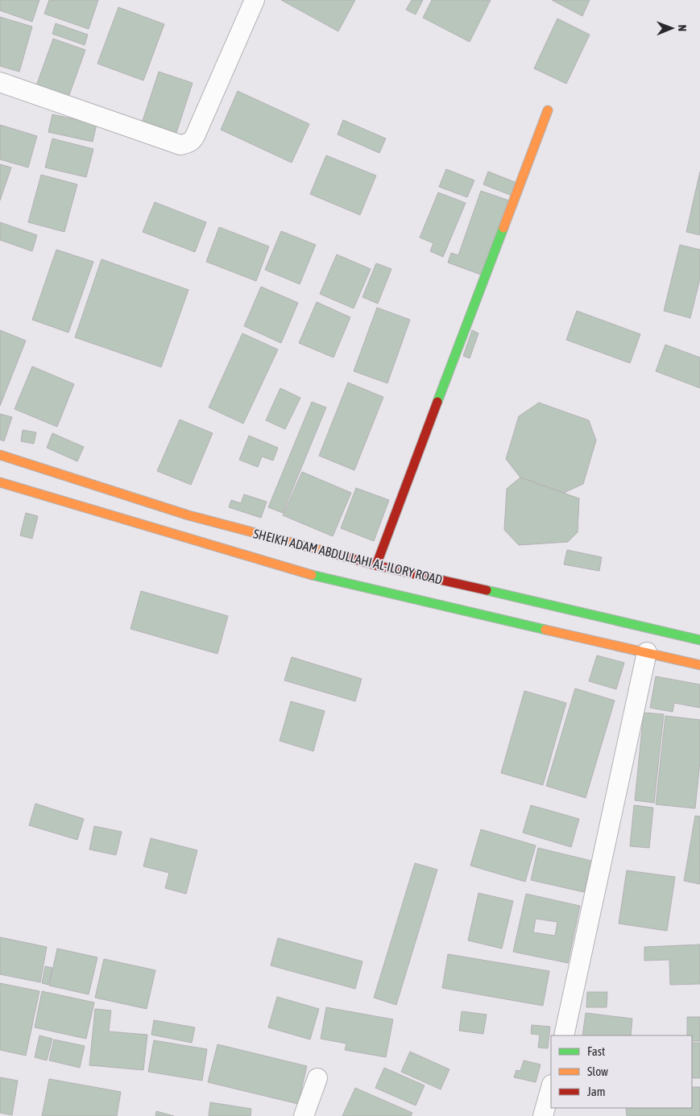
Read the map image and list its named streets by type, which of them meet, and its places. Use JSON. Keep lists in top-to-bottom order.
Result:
{
  "streets": {
    "street": ["SHEIKH ADAM ABDULLAHI AL-ILORY ROAD"]
  },
  "legend": ["Fast", "Slow", "Jam"],
  "north": "right"
}
